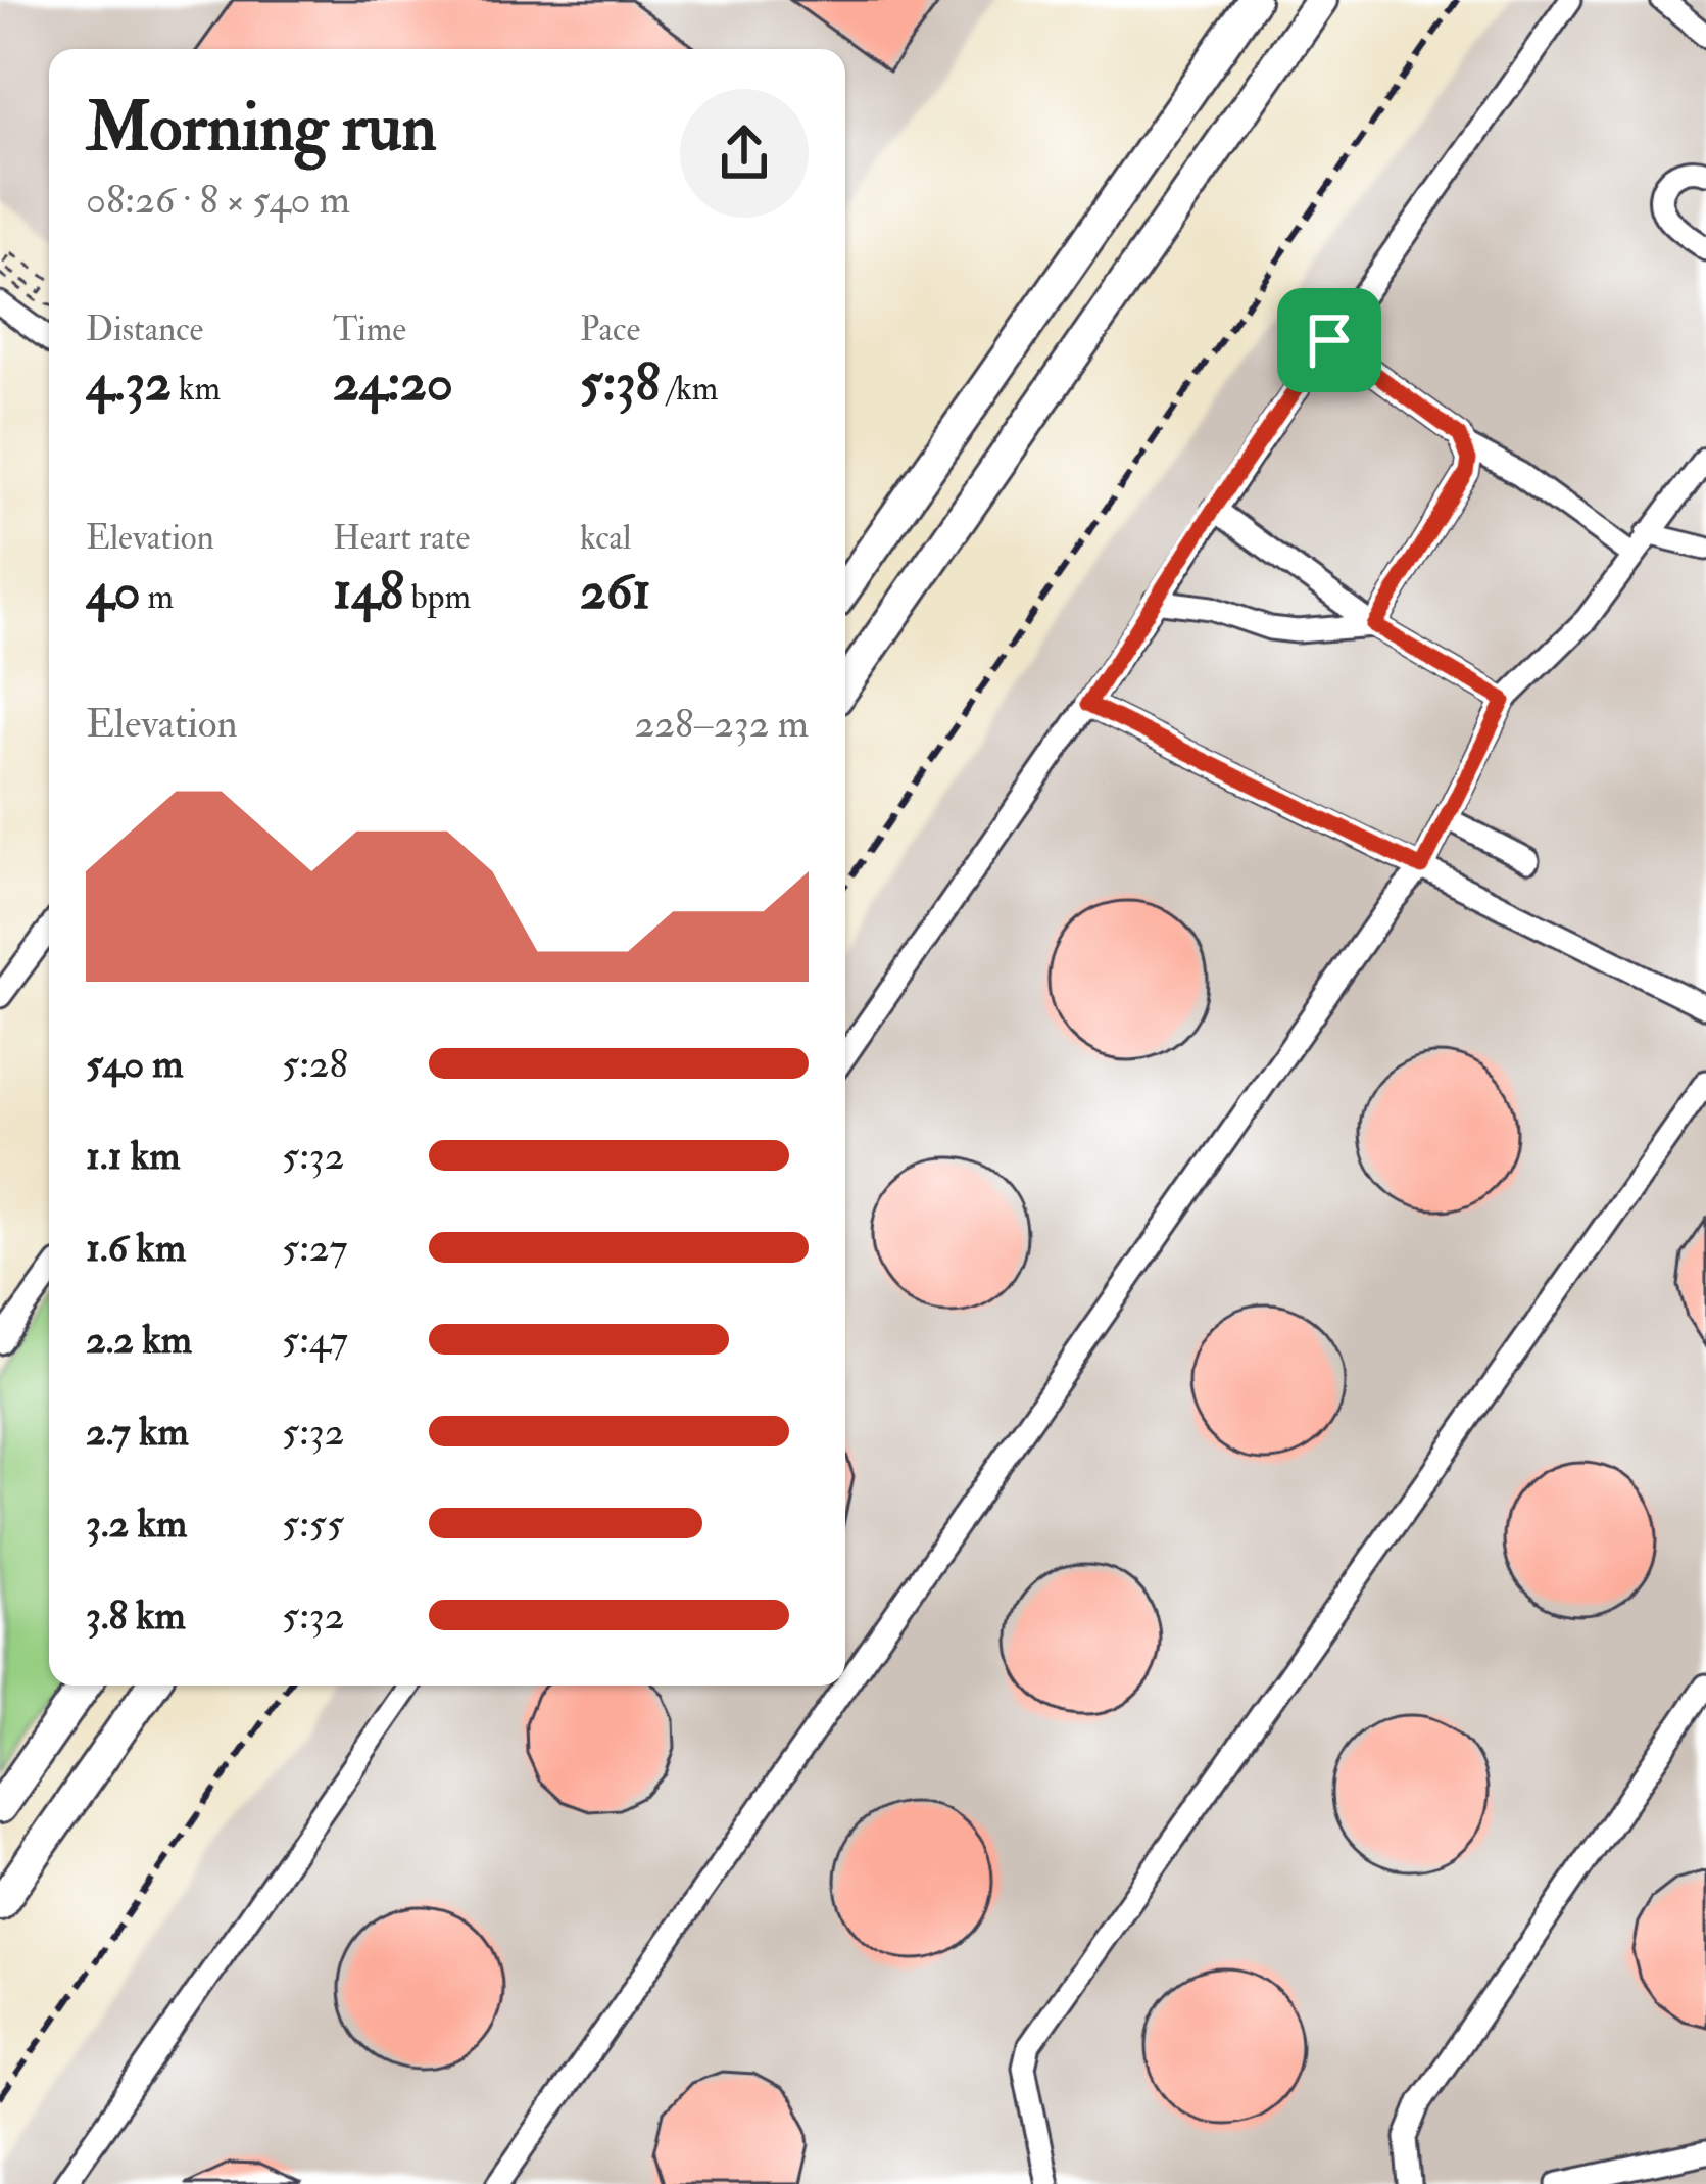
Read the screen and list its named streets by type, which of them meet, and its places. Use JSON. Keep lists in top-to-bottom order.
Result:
{
  "page": {
    "heading": ["Morning run", "08:26 · 8 × 540 m"],
    "stats": [
      ["Distance", "4.32 km"],
      ["Time", "24:20"],
      ["Pace", "5:38 /km"],
      ["Elevation", "40 m"],
      ["Heart rate", "148 bpm"],
      ["kcal", "261"]
    ],
    "chart": ["Elevation", "228–232 m"],
    "list": [
      {
        "name": "540 m",
        "note": "5:28"
      },
      {
        "name": "1.1 km",
        "note": "5:32"
      },
      {
        "name": "1.6 km",
        "note": "5:27"
      },
      {
        "name": "2.2 km",
        "note": "5:47"
      },
      {
        "name": "2.7 km",
        "note": "5:32"
      },
      {
        "name": "3.2 km",
        "note": "5:55"
      },
      {
        "name": "3.8 km",
        "note": "5:32"
      }
    ]
  }
}
